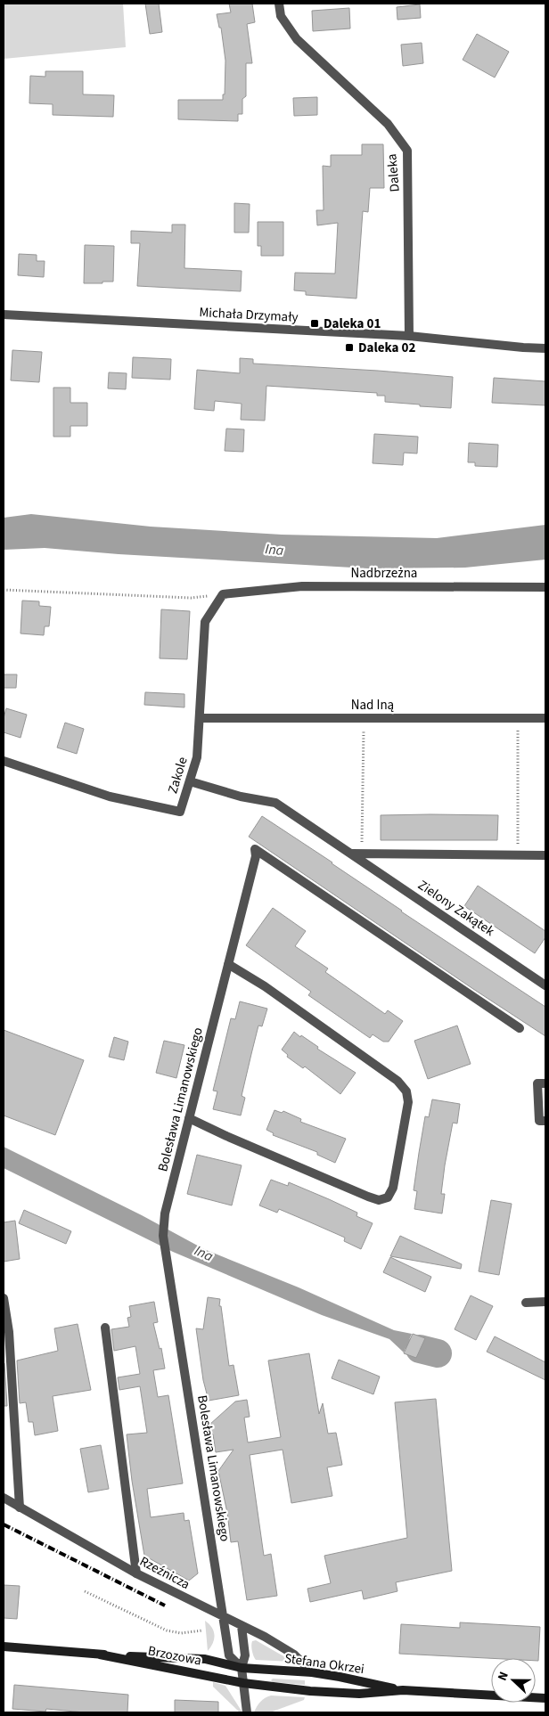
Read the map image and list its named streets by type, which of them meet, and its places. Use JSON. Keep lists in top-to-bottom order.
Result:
{
  "streets": {
    "street": [
      "Daleka",
      "Michała Drzymały",
      "Nadbrzeżna",
      "Nad Iną",
      "Zakole",
      "Zielony Zakątek",
      "Bolesława Limanowskiego",
      "Rzeźnicza",
      "Brzozowa",
      "Stefana Okrzei"
    ]
  },
  "crossings": [
    ["Daleka", "Michała Drzymały"],
    ["Nadbrzeżna", "Zakole"],
    ["Nad Iną", "Zakole"],
    ["Zakole", "Zielony Zakątek"],
    ["Bolesława Limanowskiego", "Rzeźnicza"],
    ["Bolesława Limanowskiego", "Brzozowa"],
    ["Bolesława Limanowskiego", "Stefana Okrzei"],
    ["Rzeźnicza", "Stefana Okrzei"],
    ["Brzozowa", "Stefana Okrzei"]
  ],
  "water": ["Ina"],
  "places": {
    "transit": ["Daleka 01", "Daleka 02"]
  },
  "north": "left"
}
